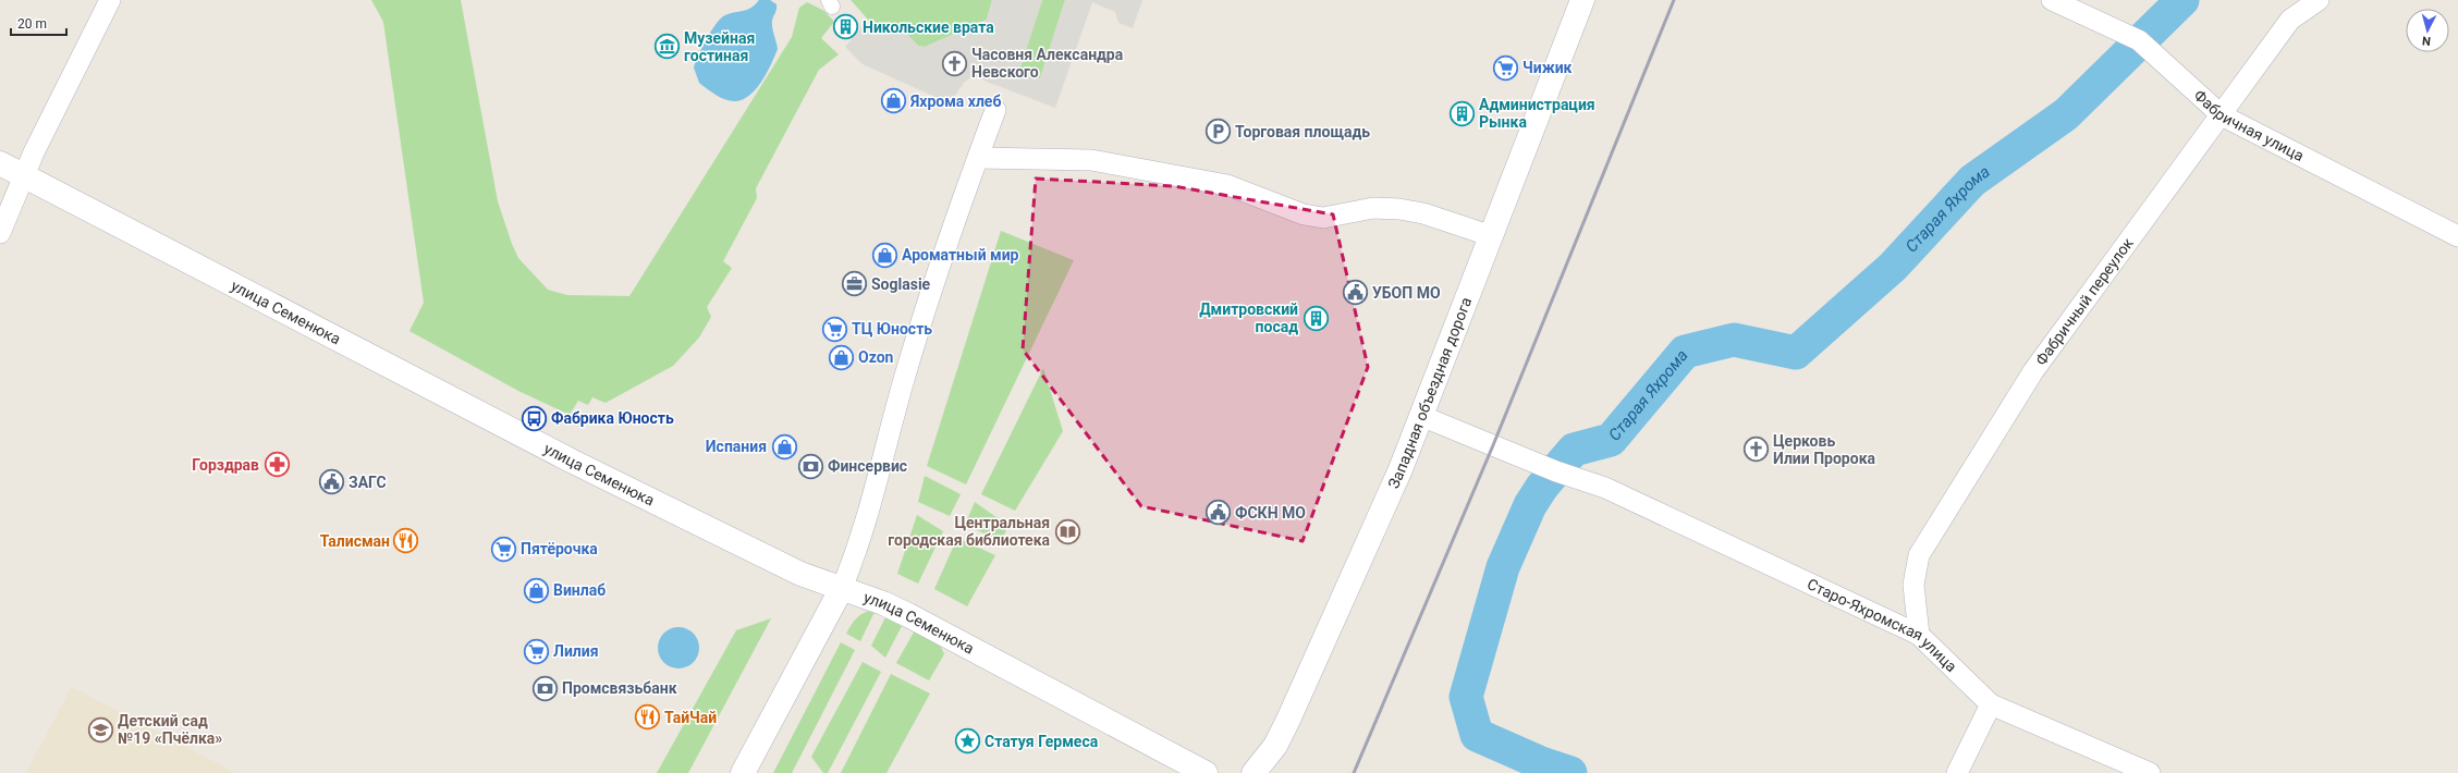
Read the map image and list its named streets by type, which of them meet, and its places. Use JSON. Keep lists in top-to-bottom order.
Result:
{
  "streets": {
    "main road": ["улица Семенюка", "Западная объездная дорога"],
    "street": ["Фабричная улица", "Фабричный переулок", "Старо-Яхромская улица"]
  },
  "crossings": [
    ["Фабричная улица", "Фабричный переулок"],
    ["Фабричный переулок", "Старо-Яхромская улица"],
    ["Западная объездная дорога", "Старо-Яхромская улица"]
  ],
  "water": ["Старая Яхрома"],
  "places": {
    "building": ["Никольские врата", "Администрация Рынка", "Дмитровский посад"],
    "museum": ["Музейная гостиная"],
    "church": ["Часовня Александра Невского", "Церковь Илии Пророка"],
    "supermarket": [
      "Чижик",
      "ТЦ Юность",
      "Пятёрочка",
      "Лилия"
    ],
    "shop": [
      "Яхрома хлеб",
      "Ароматный мир",
      "Ozon",
      "Испания",
      "Винлаб"
    ],
    "parking": ["Торговая площадь"],
    "office": ["Soglasie"],
    "public building": ["УБОП МО", "ЗАГС", "ФСКН МО"],
    "bus stop": ["Фабрика Юность"],
    "pharmacy": ["Горздрав"],
    "bank": ["Финсервис", "Промсвязьбанк"],
    "library": ["Центральная городская библиотека"],
    "restaurant": ["Талисман", "ТайЧай"],
    "school or university": ["Детский сад №19 «Пчёлка»"],
    "place": ["Статуя Гермеса"]
  },
  "scale_bar": "20 m",
  "north": "bottom"
}
